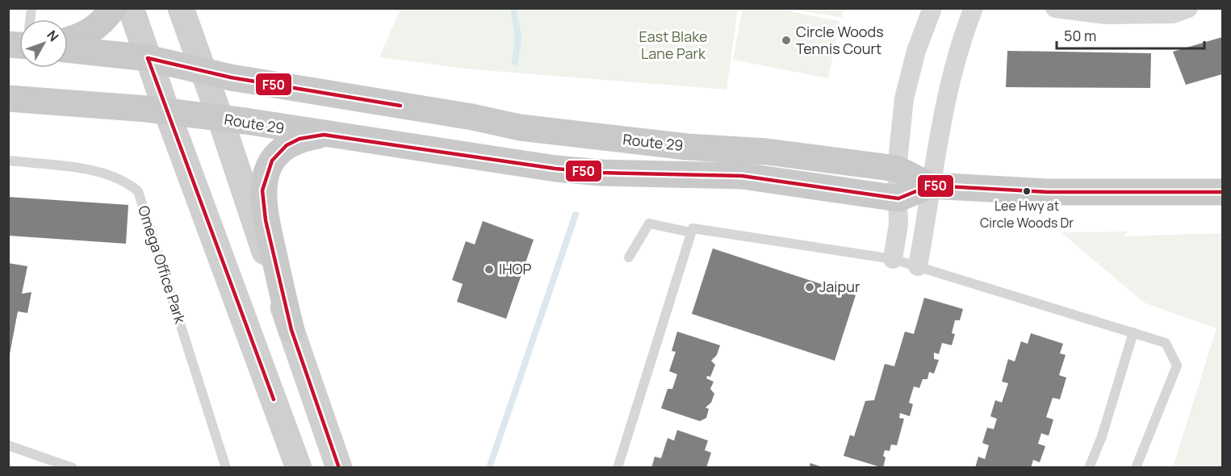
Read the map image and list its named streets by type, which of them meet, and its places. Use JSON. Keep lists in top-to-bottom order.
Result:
{
  "streets": {
    "main road": ["Route 29"],
    "lane": ["Omega Office Park"]
  },
  "parks": ["East Blake Lane Park"],
  "places": [
    "Circle Woods Tennis Court",
    "Lee Hwy at Circle Woods Dr",
    "IHOP",
    "Jaipur"
  ],
  "lines": ["transit line F50"],
  "scale_bar": "50 m",
  "north": "top right"
}
